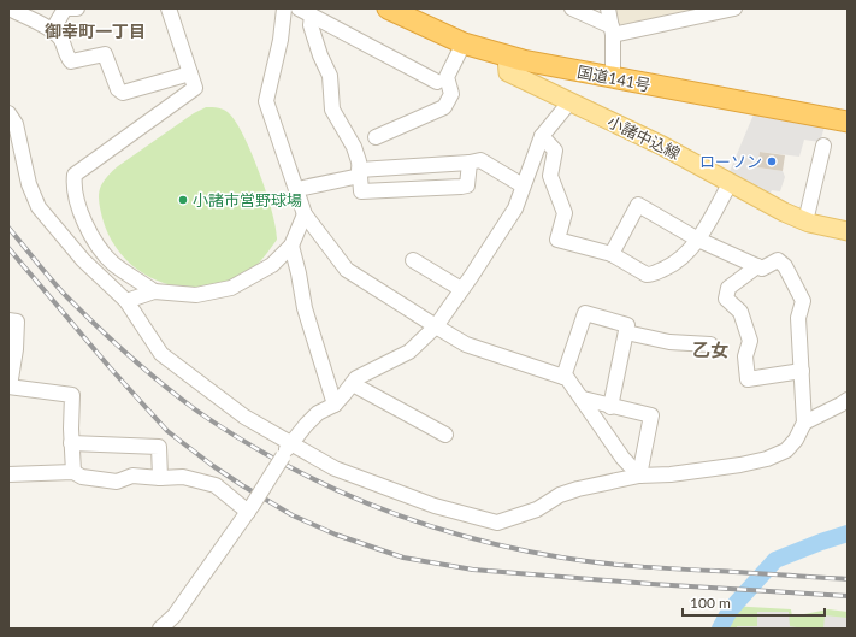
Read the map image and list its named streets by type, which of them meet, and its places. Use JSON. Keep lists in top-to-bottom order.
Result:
{
  "streets": {
    "highway": ["国道141号"],
    "main road": ["小諸中込線"]
  },
  "crossings": [
    ["国道141号", "小諸中込線"]
  ],
  "districts": ["御幸町一丁目", "乙女"],
  "places": ["ローソン", "小諸市営野球場"],
  "scale_bar": "100 m"
}
